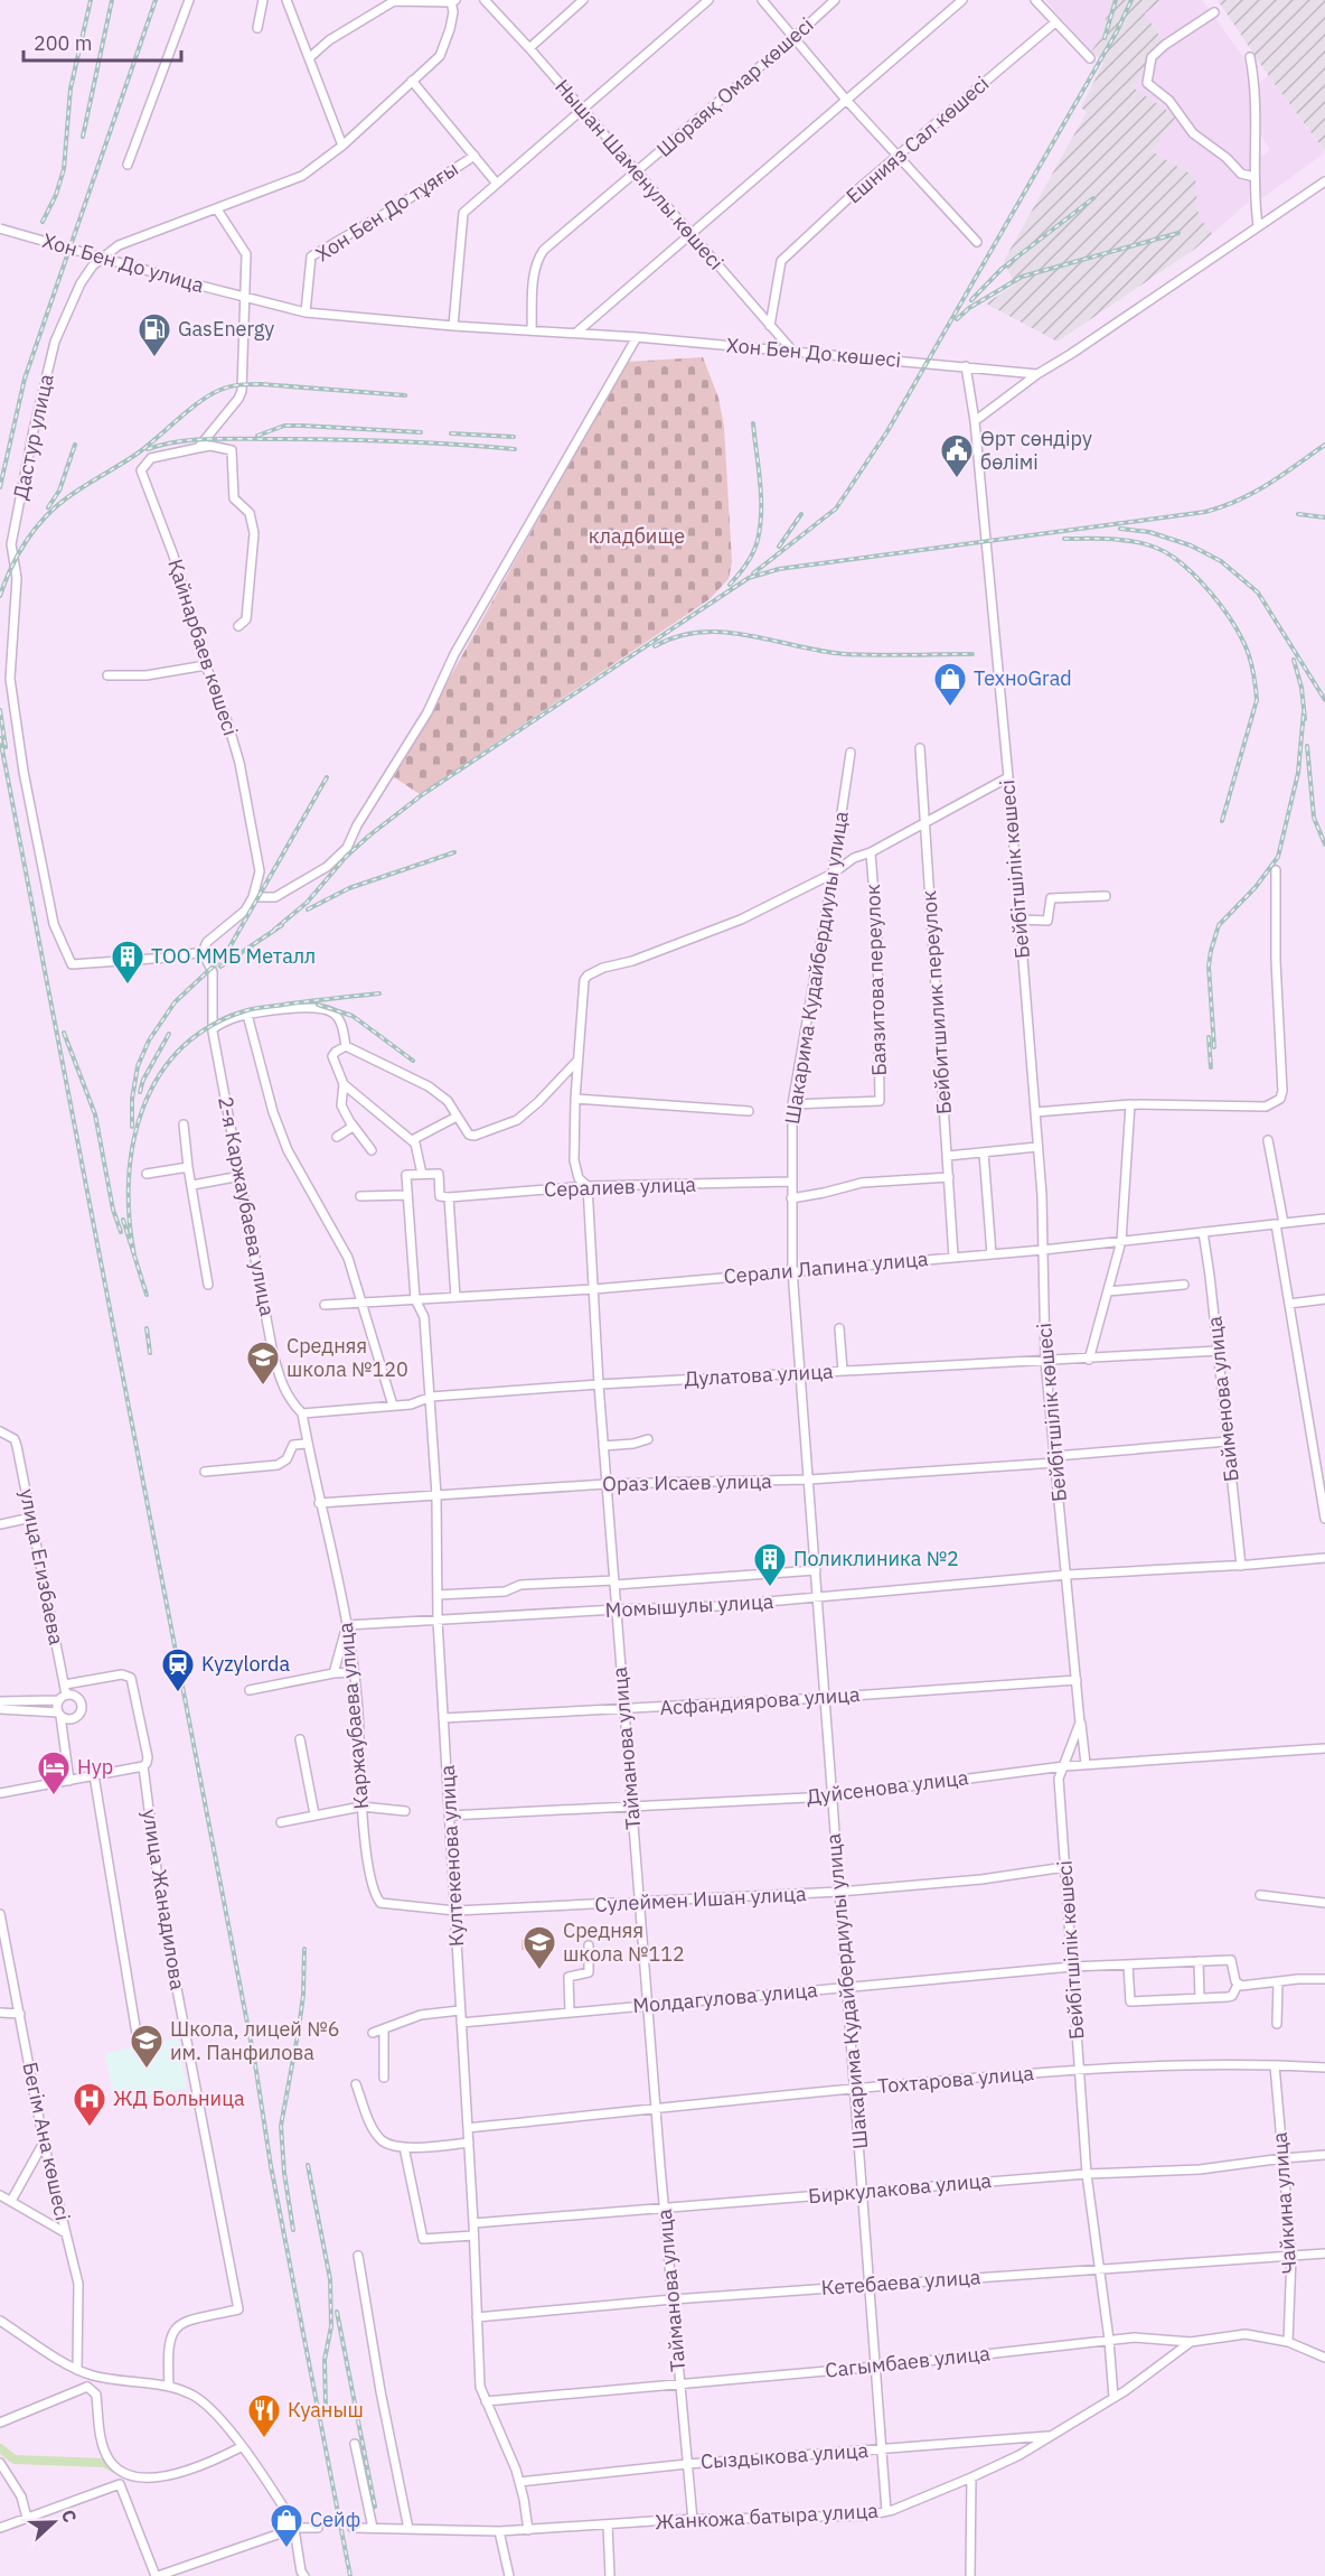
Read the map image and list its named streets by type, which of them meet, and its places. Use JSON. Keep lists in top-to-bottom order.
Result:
{
  "streets": {
    "street": [
      "Шораяқ Омар көшесі",
      "Ешнияз Сал көшесі",
      "Нышан Шаменулы көшесі",
      "Хон Бен До тұяғы",
      "Хон Бен До улица",
      "Хон Бен До көшесі",
      "Дастур улица",
      "Қайнарбаев көшесі",
      "Бейбітшілік көшесі",
      "Шакарима Кудайбердиулы улица",
      "Баязитова переулок",
      "Бейбитшилик переулок",
      "Сералиев улица",
      "2-я Каржаубаева улица",
      "Серали Лапина улица",
      "Дулатова улица",
      "Байменова улица",
      "Ораз Исаев улица",
      "улица Егизбаева",
      "Момышулы улица",
      "Асфандиярова улица",
      "Каржаубаева улица",
      "Тайманова улица",
      "Дуйсенова улица",
      "Култекенова улица",
      "улица Жанадилова",
      "Сулеймен Ишан улица",
      "Молдагулова улица",
      "Тохтарова улица",
      "Бегім Ана көшесі",
      "Биркулакова улица",
      "Чайкина улица",
      "Кетебаева улица",
      "Сагымбаев улица",
      "Сыздыкова улица",
      "Жанкожа батыра улица"
    ]
  },
  "crossings": [
    ["Шораяқ Омар көшесі", "Нышан Шаменулы көшесі"],
    ["Шораяқ Омар көшесі", "Хон Бен До көшесі"],
    ["Ешнияз Сал көшесі", "Нышан Шаменулы көшесі"],
    ["Нышан Шаменулы көшесі", "Хон Бен До көшесі"],
    ["Хон Бен До тұяғы", "Хон Бен До көшесі"],
    ["Хон Бен До улица", "Хон Бен До көшесі"],
    ["Хон Бен До көшесі", "Бейбітшілік көшесі"],
    ["Бейбітшілік көшесі", "Серали Лапина улица"],
    ["Бейбітшілік көшесі", "Дулатова улица"],
    ["Бейбітшілік көшесі", "Ораз Исаев улица"],
    ["Бейбітшілік көшесі", "Момышулы улица"],
    ["Бейбітшілік көшесі", "Асфандиярова улица"],
    ["Бейбітшілік көшесі", "Дуйсенова улица"],
    ["Бейбітшілік көшесі", "Сулеймен Ишан улица"],
    ["Бейбітшілік көшесі", "Молдагулова улица"],
    ["Бейбітшілік көшесі", "Тохтарова улица"],
    ["Бейбітшілік көшесі", "Биркулакова улица"],
    ["Бейбітшілік көшесі", "Кетебаева улица"],
    ["Бейбітшілік көшесі", "Сагымбаев улица"],
    ["Бейбітшілік көшесі", "Жанкожа батыра улица"],
    ["Шакарима Кудайбердиулы улица", "Баязитова переулок"],
    ["Шакарима Кудайбердиулы улица", "Сералиев улица"],
    ["Шакарима Кудайбердиулы улица", "Серали Лапина улица"],
    ["Шакарима Кудайбердиулы улица", "Дулатова улица"],
    ["Шакарима Кудайбердиулы улица", "Ораз Исаев улица"],
    ["Шакарима Кудайбердиулы улица", "Момышулы улица"],
    ["Шакарима Кудайбердиулы улица", "Асфандиярова улица"],
    ["Шакарима Кудайбердиулы улица", "Тайманова улица"],
    ["Шакарима Кудайбердиулы улица", "Дуйсенова улица"],
    ["Шакарима Кудайбердиулы улица", "Сулеймен Ишан улица"],
    ["Шакарима Кудайбердиулы улица", "Молдагулова улица"],
    ["Шакарима Кудайбердиулы улица", "Тохтарова улица"],
    ["Шакарима Кудайбердиулы улица", "Биркулакова улица"],
    ["Шакарима Кудайбердиулы улица", "Кетебаева улица"],
    ["Шакарима Кудайбердиулы улица", "Сагымбаев улица"],
    ["Шакарима Кудайбердиулы улица", "Сыздыкова улица"],
    ["Шакарима Кудайбердиулы улица", "Жанкожа батыра улица"],
    ["Бейбитшилик переулок", "Серали Лапина улица"],
    ["Сералиев улица", "Тайманова улица"],
    ["2-я Каржаубаева улица", "Дулатова улица"],
    ["2-я Каржаубаева улица", "Каржаубаева улица"],
    ["Серали Лапина улица", "Байменова улица"],
    ["Серали Лапина улица", "Тайманова улица"],
    ["Серали Лапина улица", "Култекенова улица"],
    ["Дулатова улица", "Байменова улица"],
    ["Дулатова улица", "Каржаубаева улица"],
    ["Дулатова улица", "Тайманова улица"],
    ["Дулатова улица", "Култекенова улица"],
    ["Байменова улица", "Ораз Исаев улица"],
    ["Байменова улица", "Момышулы улица"],
    ["Ораз Исаев улица", "Каржаубаева улица"],
    ["Ораз Исаев улица", "Тайманова улица"],
    ["Ораз Исаев улица", "Култекенова улица"],
    ["улица Егизбаева", "улица Жанадилова"],
    ["Момышулы улица", "Каржаубаева улица"],
    ["Момышулы улица", "Тайманова улица"],
    ["Момышулы улица", "Култекенова улица"],
    ["Асфандиярова улица", "Тайманова улица"],
    ["Асфандиярова улица", "Култекенова улица"],
    ["Каржаубаева улица", "Култекенова улица"],
    ["Каржаубаева улица", "Сулеймен Ишан улица"],
    ["Тайманова улица", "Дуйсенова улица"],
    ["Тайманова улица", "Сулеймен Ишан улица"],
    ["Тайманова улица", "Молдагулова улица"],
    ["Тайманова улица", "Тохтарова улица"],
    ["Тайманова улица", "Биркулакова улица"],
    ["Тайманова улица", "Кетебаева улица"],
    ["Тайманова улица", "Сагымбаев улица"],
    ["Тайманова улица", "Сыздыкова улица"],
    ["Тайманова улица", "Жанкожа батыра улица"],
    ["Дуйсенова улица", "Култекенова улица"],
    ["Култекенова улица", "Сулеймен Ишан улица"],
    ["Култекенова улица", "Молдагулова улица"],
    ["Култекенова улица", "Тохтарова улица"],
    ["Култекенова улица", "Биркулакова улица"],
    ["Култекенова улица", "Кетебаева улица"],
    ["Култекенова улица", "Сагымбаев улица"],
    ["Култекенова улица", "Сыздыкова улица"],
    ["Култекенова улица", "Жанкожа батыра улица"],
    ["Тохтарова улица", "Чайкина улица"],
    ["Биркулакова улица", "Чайкина улица"],
    ["Чайкина улица", "Кетебаева улица"],
    ["Чайкина улица", "Сагымбаев улица"],
    ["Сагымбаев улица", "Жанкожа батыра улица"],
    ["Сыздыкова улица", "Жанкожа батыра улица"]
  ],
  "parks": ["кладбище"],
  "places": {
    "fuel station": ["GasEnergy"],
    "public building": ["Өрт сөндіру бөлімі"],
    "shop": ["ТехноGrad", "Сейф"],
    "building": ["ТОО ММБ Металл", "Поликлиника №2"],
    "school or university": ["Средняя школа №120", "Средняя школа №112", "Школа, лицей №6 им. Панфилова"],
    "station": ["Kyzylorda"],
    "hotel": ["Нур"],
    "hospital": ["ЖД Больница"],
    "restaurant": ["Куаныш"]
  },
  "scale_bar": "200 m",
  "north": "right"
}
